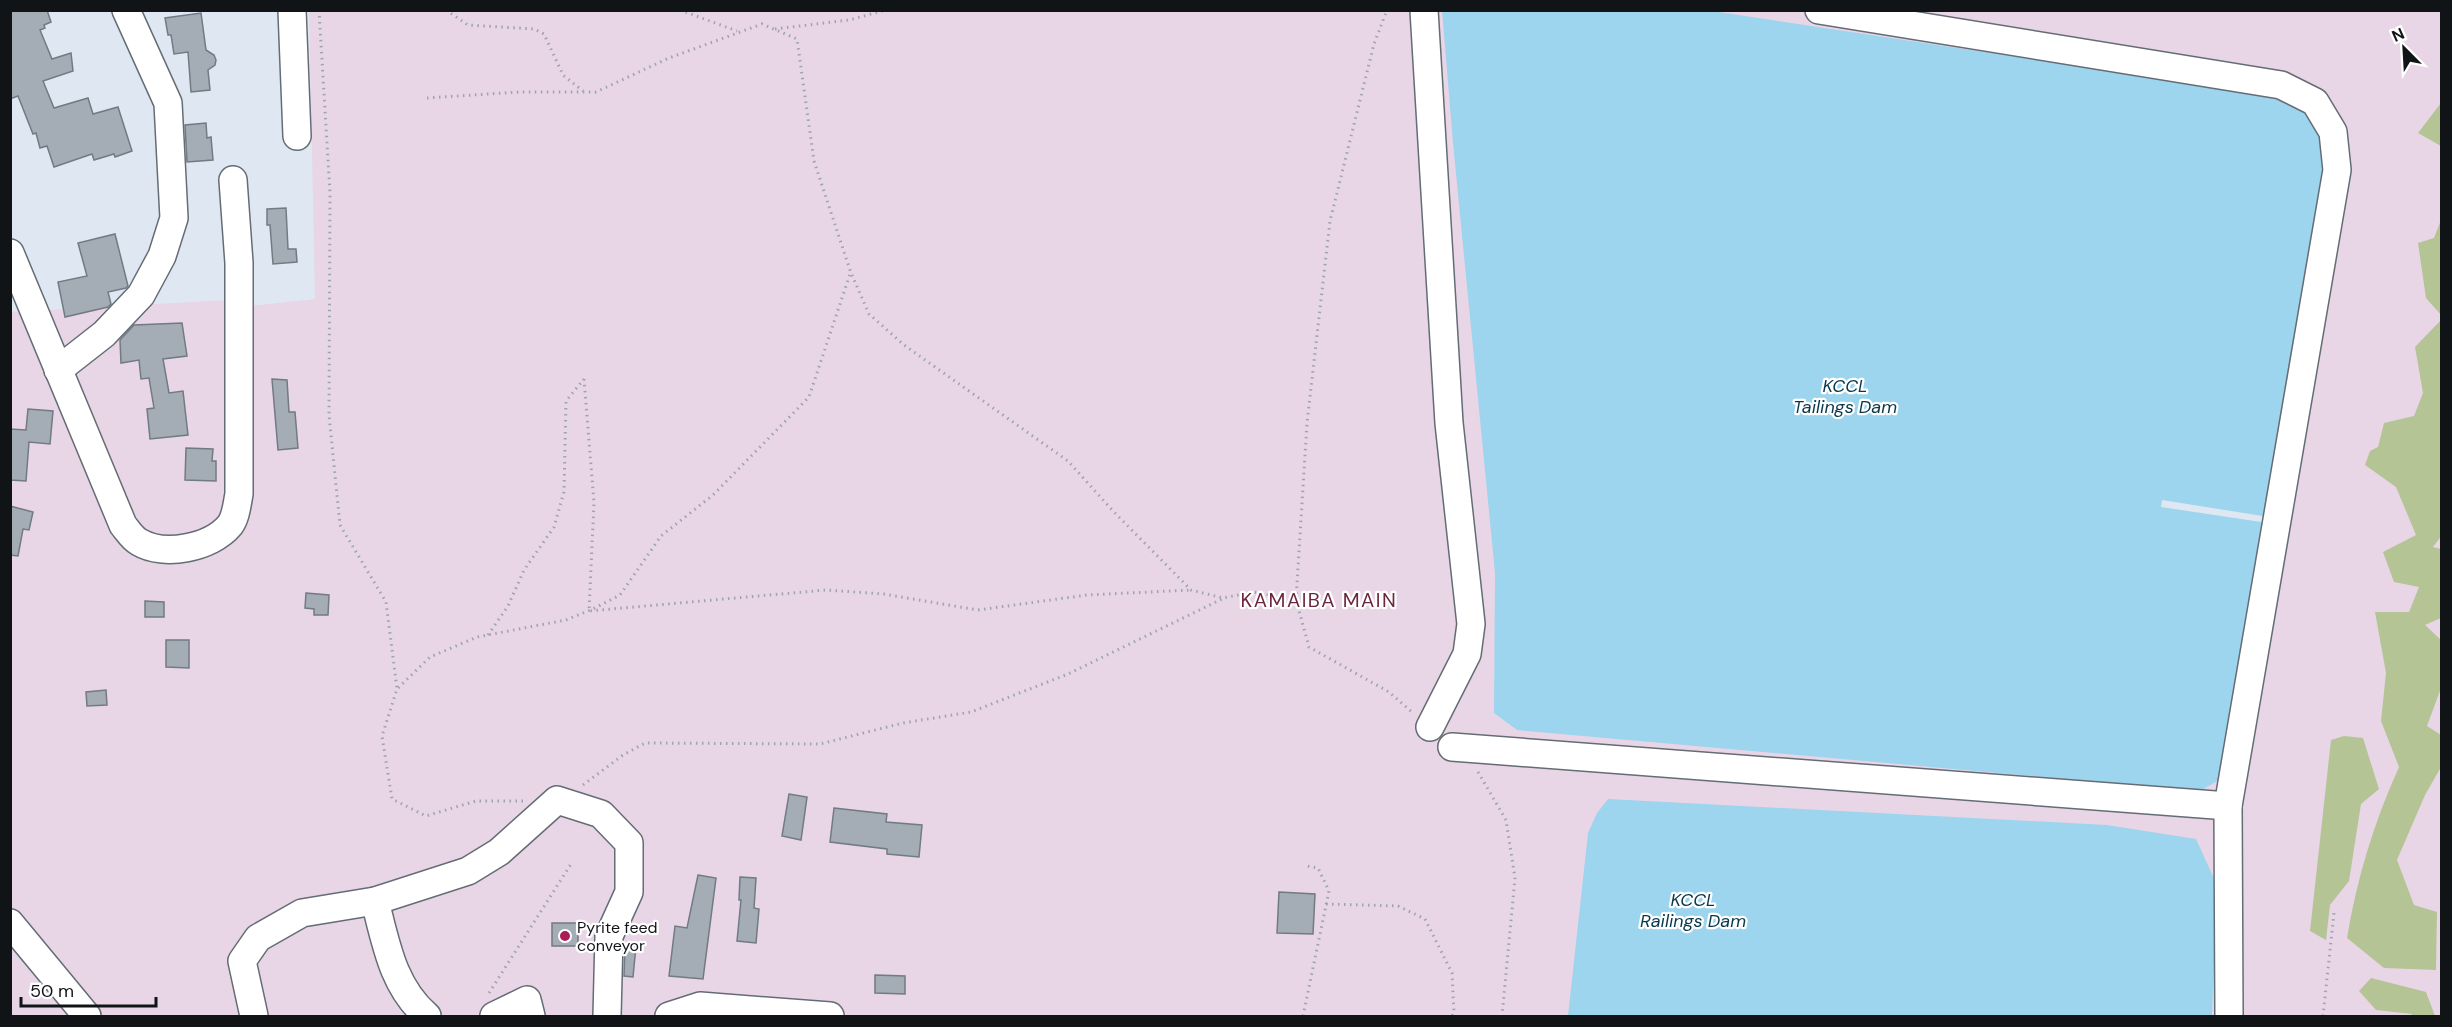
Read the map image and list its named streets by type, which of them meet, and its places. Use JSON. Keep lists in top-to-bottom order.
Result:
{
  "districts": ["KAMAIBA MAIN"],
  "water": ["KCCL Tailings Dam", "KCCL Railings Dam"],
  "places": ["Pyrite feed conveyor"],
  "scale_bar": "50 m",
  "north": "top left"
}
